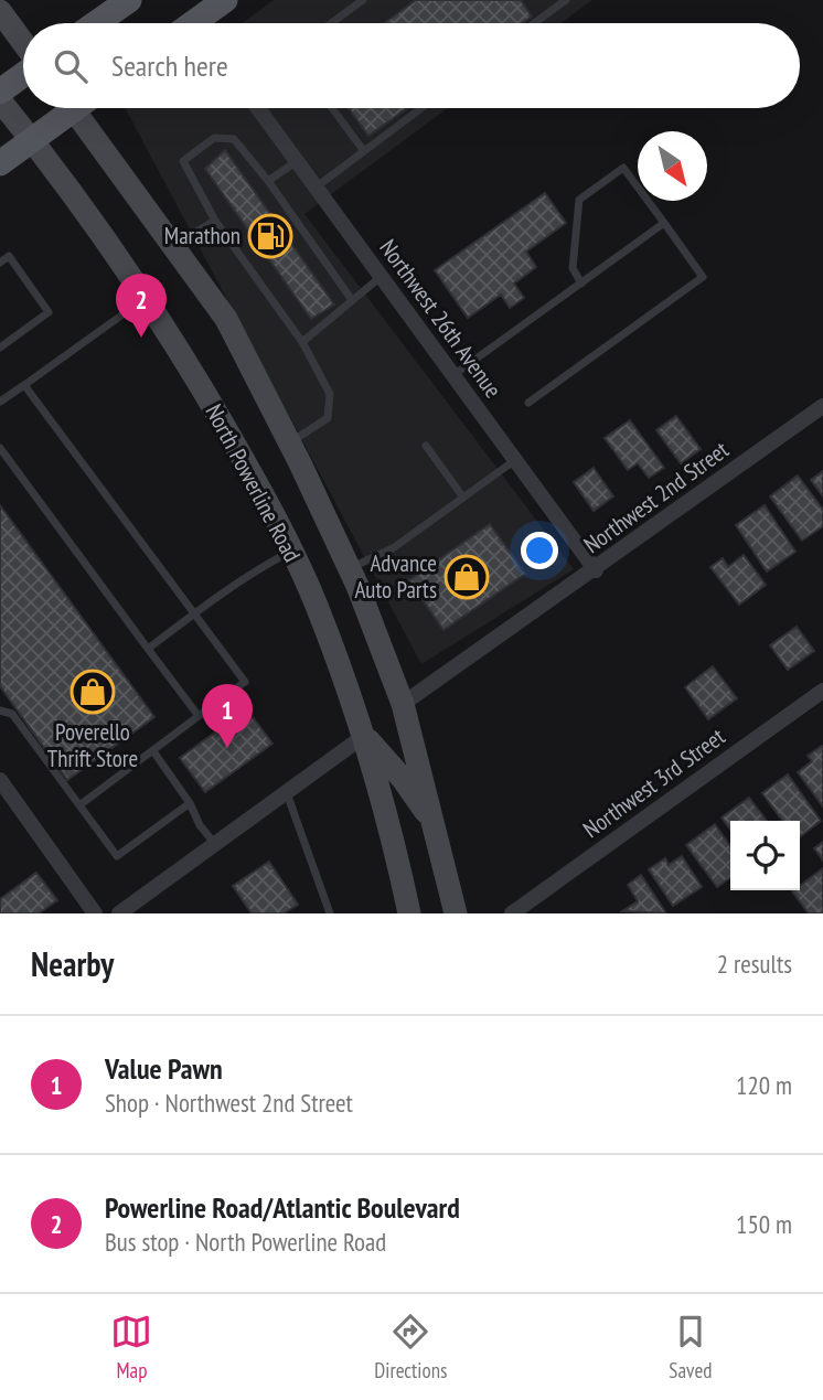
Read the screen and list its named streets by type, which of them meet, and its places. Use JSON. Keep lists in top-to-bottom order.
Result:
{
  "streets": {
    "main road": ["North Powerline Road"],
    "street": ["Northwest 26th Avenue", "Northwest 2nd Street", "Northwest 3rd Street"]
  },
  "crossings": [
    ["Northwest 26th Avenue", "Northwest 2nd Street"],
    ["North Powerline Road", "Northwest 2nd Street"]
  ],
  "places": {
    "fuel station": ["Marathon"],
    "shop": ["Advance Auto Parts", "Poverello Thrift Store"]
  },
  "north": "bottom right",
  "page": {
    "search": "Search here",
    "pins": ["2", "1"],
    "heading": ["Nearby", "2 results"],
    "list": [
      {
        "mark": "1",
        "name": "Value Pawn",
        "note": "Shop · Northwest 2nd Street",
        "value": "120 m"
      },
      {
        "mark": "2",
        "name": "Powerline Road/Atlantic Boulevard",
        "note": "Bus stop · North Powerline Road",
        "value": "150 m"
      }
    ],
    "nav": ["Map", "Directions", "Saved"]
  }
}
